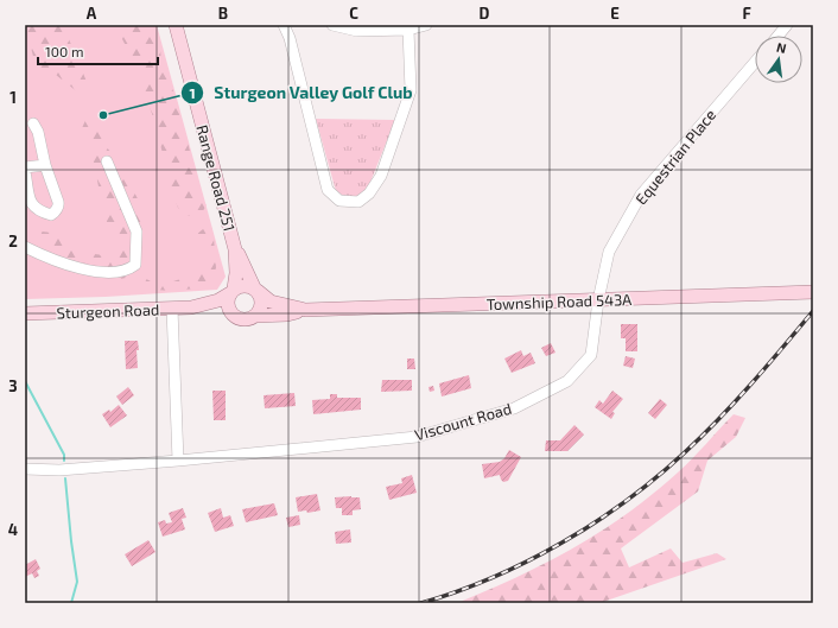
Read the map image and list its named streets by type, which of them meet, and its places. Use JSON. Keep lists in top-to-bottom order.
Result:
{
  "streets": {
    "main road": ["Range Road 251", "Township Road 543A", "Sturgeon Road"],
    "street": ["Equestrian Place", "Viscount Road"]
  },
  "crossings": [
    ["Equestrian Place", "Township Road 543A"],
    ["Equestrian Place", "Viscount Road"],
    ["Range Road 251", "Township Road 543A"],
    ["Range Road 251", "Sturgeon Road"],
    ["Township Road 543A", "Sturgeon Road"],
    ["Township Road 543A", "Viscount Road"]
  ],
  "places": ["Sturgeon Valley Golf Club"],
  "scale_bar": "100 m",
  "north": "top",
  "grid": {
    "columns": [
      "A",
      "B",
      "C",
      "D",
      "E",
      "F"
    ],
    "rows": [
      "1",
      "2",
      "3",
      "4"
    ]
  }
}
